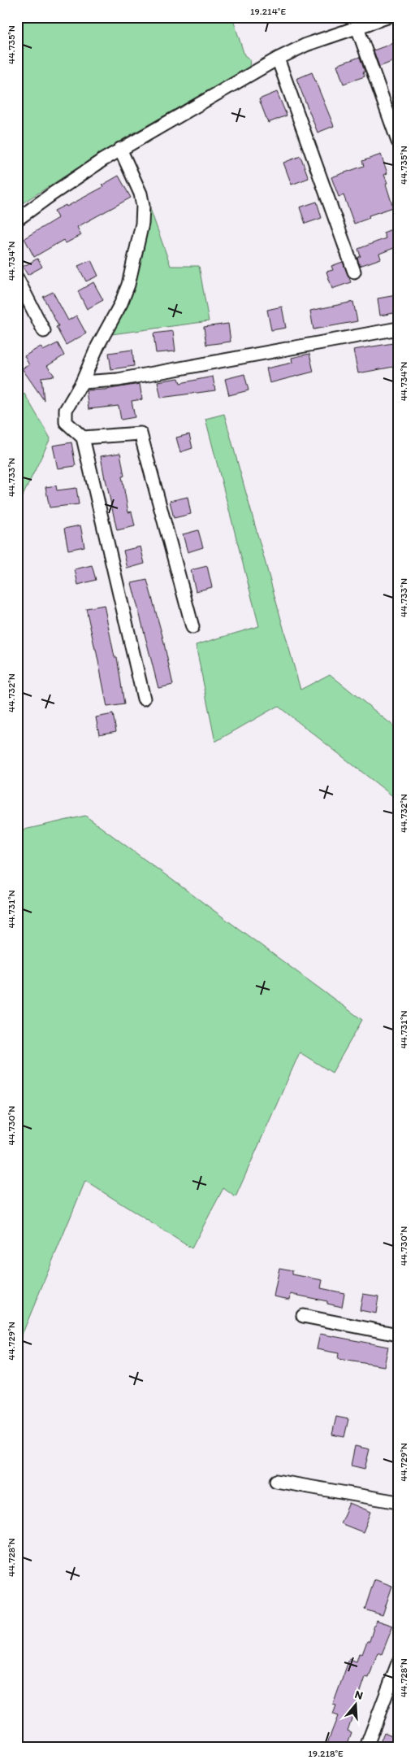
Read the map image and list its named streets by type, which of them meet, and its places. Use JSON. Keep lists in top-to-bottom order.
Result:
{
  "north": "top",
  "coordinates": [
    "19.214°E",
    "44.735°N",
    "44.734°N",
    "44.733°N",
    "44.732°N",
    "44.731°N",
    "44.730°N",
    "44.729°N",
    "44.728°N",
    "19.218°E"
  ]
}
